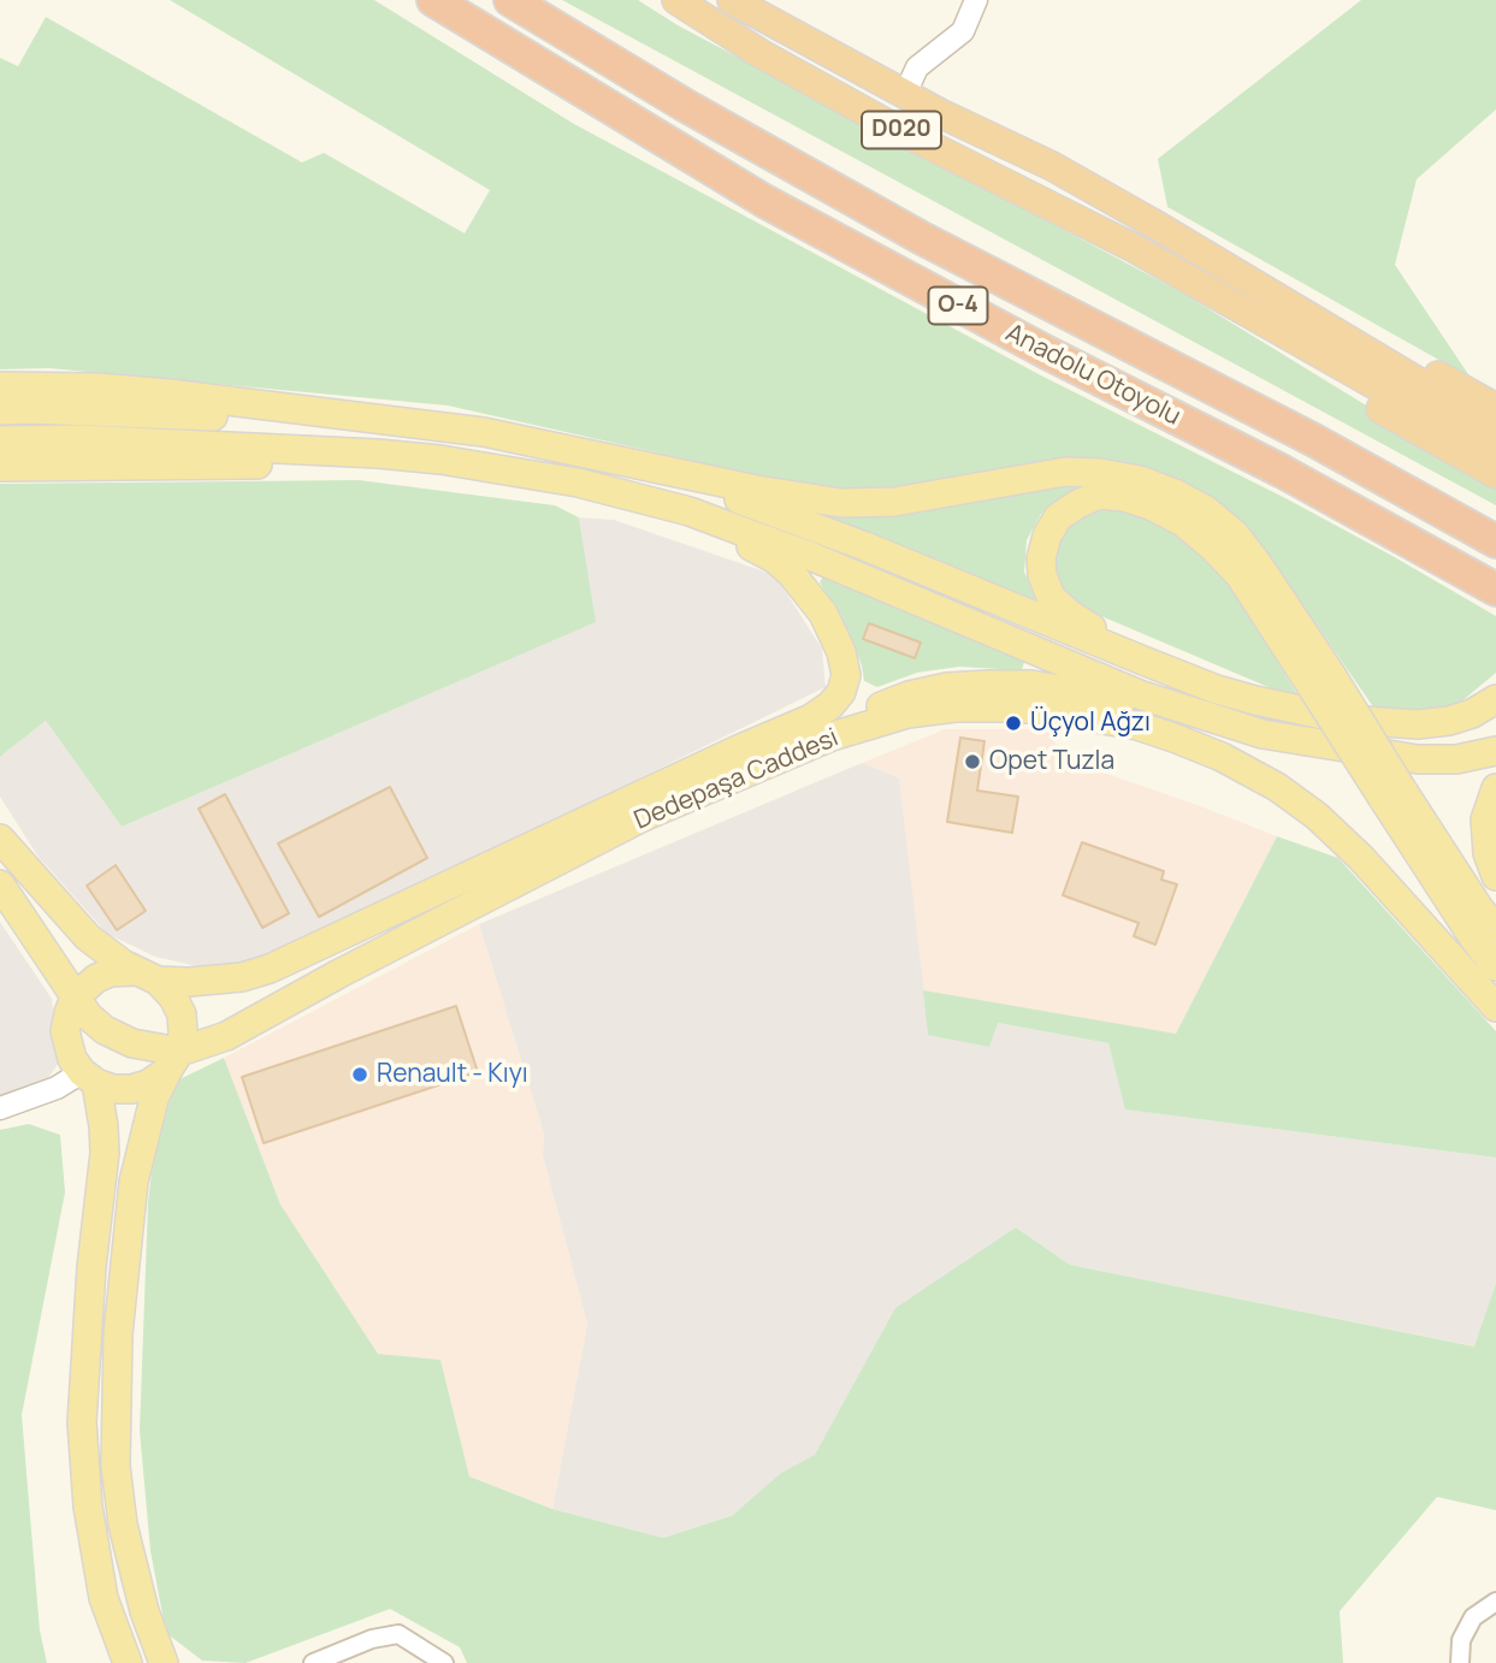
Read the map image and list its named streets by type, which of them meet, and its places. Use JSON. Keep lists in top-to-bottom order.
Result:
{
  "streets": {
    "highway": ["D020", "O-4", "Anadolu Otoyolu"],
    "main road": ["Dedepaşa Caddesi"]
  },
  "places": ["Üçyol Ağzı", "Opet Tuzla", "Renault - Kıyı"]
}
